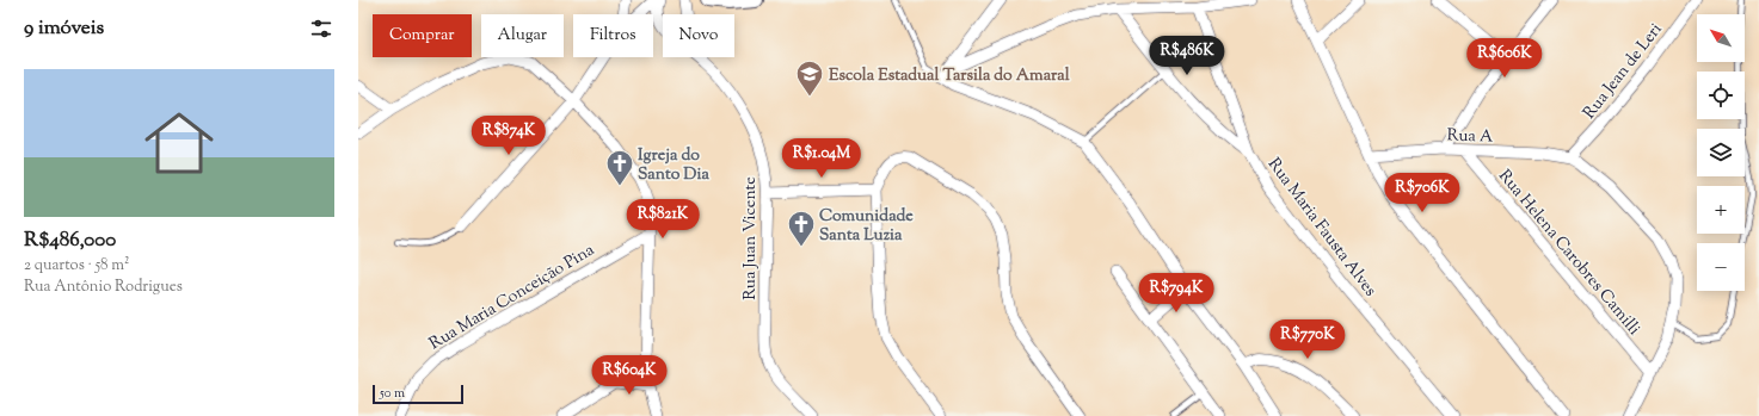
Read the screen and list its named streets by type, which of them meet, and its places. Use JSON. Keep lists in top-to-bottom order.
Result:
{
  "streets": {
    "street": [
      "Rua Jean de Leri",
      "Rua A",
      "Rua Maria Fausta Alves",
      "Rua Juan Vicente",
      "Rua Helena Carobres Camilli",
      "Rua Maria Conceição Pina"
    ]
  },
  "crossings": [
    ["Rua Jean de Leri", "Rua A"],
    ["Rua A", "Rua Helena Carobres Camilli"]
  ],
  "places": {
    "school or university": ["Escola Estadual Tarsila do Amaral"],
    "church": ["Igreja do Santo Dia", "Comunidade Santa Luzia"]
  },
  "scale_bar": "50 m",
  "north": "top left",
  "page": {
    "heading": "9 imóveis",
    "map_buttons": ["+", "−"],
    "chip": [
      "Comprar",
      "Alugar",
      "Filtros",
      "Novo"
    ],
    "price": [
      "R$486K",
      "R$606K",
      "R$874K",
      "R$1.04M",
      "R$706K",
      "R$821K",
      "R$794K",
      "R$770K",
      "R$604K"
    ],
    "list": [
      {
        "name": "R$486,000",
        "note": "2 quartos · 58 m² · Rua Antônio Rodrigues"
      }
    ],
    "scale": "50 m"
  }
}
